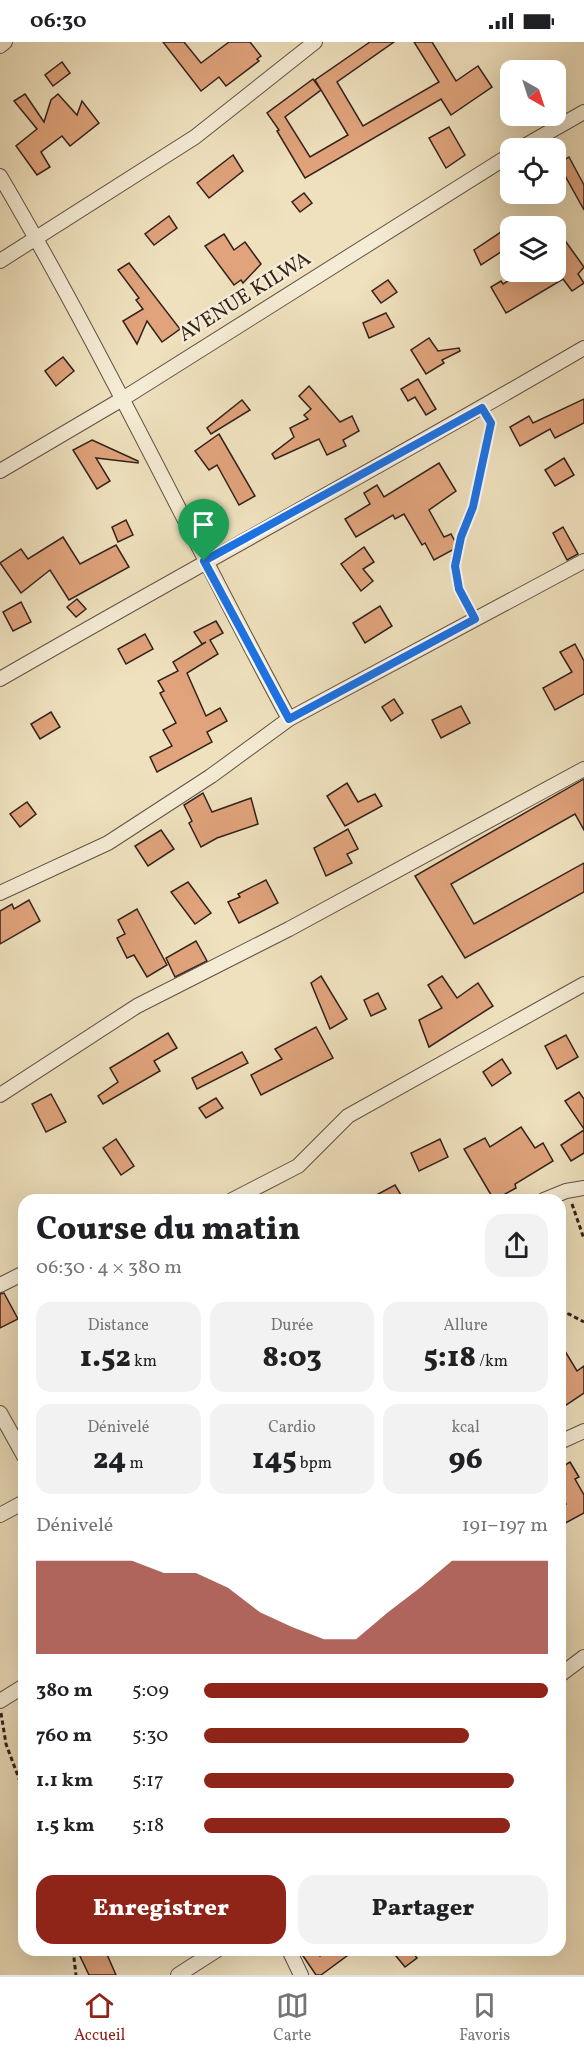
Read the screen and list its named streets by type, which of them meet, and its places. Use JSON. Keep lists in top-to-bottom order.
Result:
{
  "streets": {
    "street": ["AVENUE KILWA"]
  },
  "north": "bottom right",
  "page": {
    "status": "06:30",
    "heading": ["Course du matin", "06:30 · 4 × 380 m"],
    "stats": [
      ["Distance", "1.52 km"],
      ["Durée", "8:03"],
      ["Allure", "5:18 /km"],
      ["Dénivelé", "24 m"],
      ["Cardio", "145 bpm"],
      ["kcal", "96"]
    ],
    "chart": ["Dénivelé", "191–197 m"],
    "list": [
      {
        "name": "380 m",
        "note": "5:09"
      },
      {
        "name": "760 m",
        "note": "5:30"
      },
      {
        "name": "1.1 km",
        "note": "5:17"
      },
      {
        "name": "1.5 km",
        "note": "5:18"
      }
    ],
    "buttons": ["Enregistrer", "Partager"],
    "tabs": ["Accueil", "Carte", "Favoris"]
  }
}
